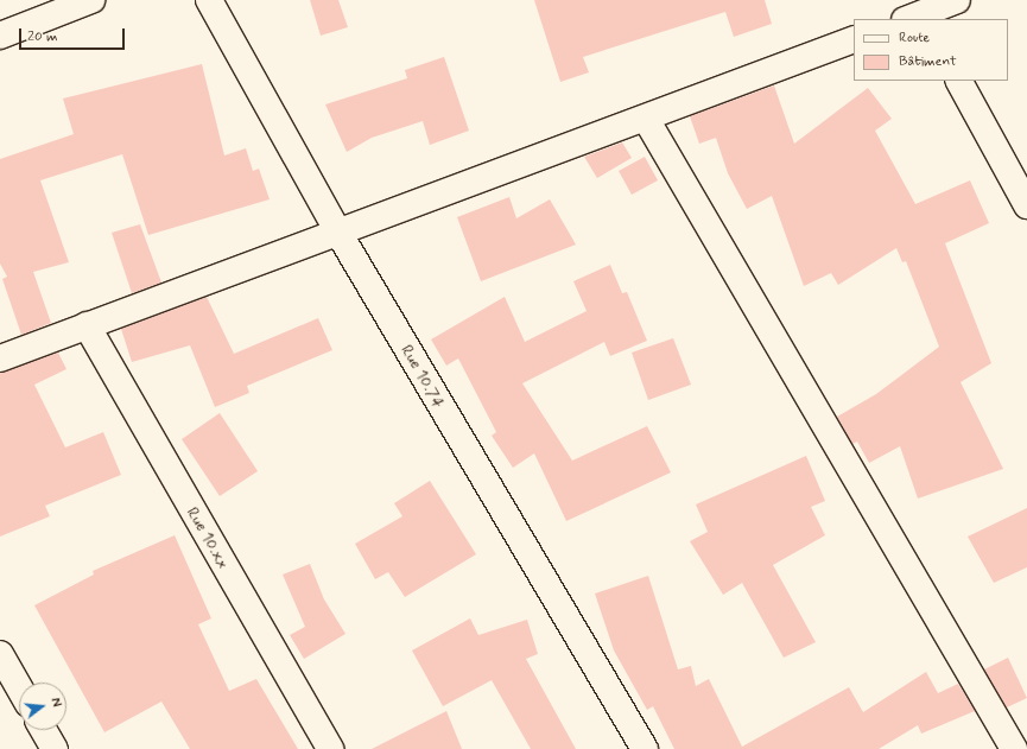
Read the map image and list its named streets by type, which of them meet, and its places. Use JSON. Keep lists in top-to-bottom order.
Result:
{
  "streets": {
    "street": ["Rue 10.74", "Rue 10.xx"]
  },
  "legend": ["Route", "Bâtiment"],
  "scale_bar": "20 m",
  "north": "right"
}
